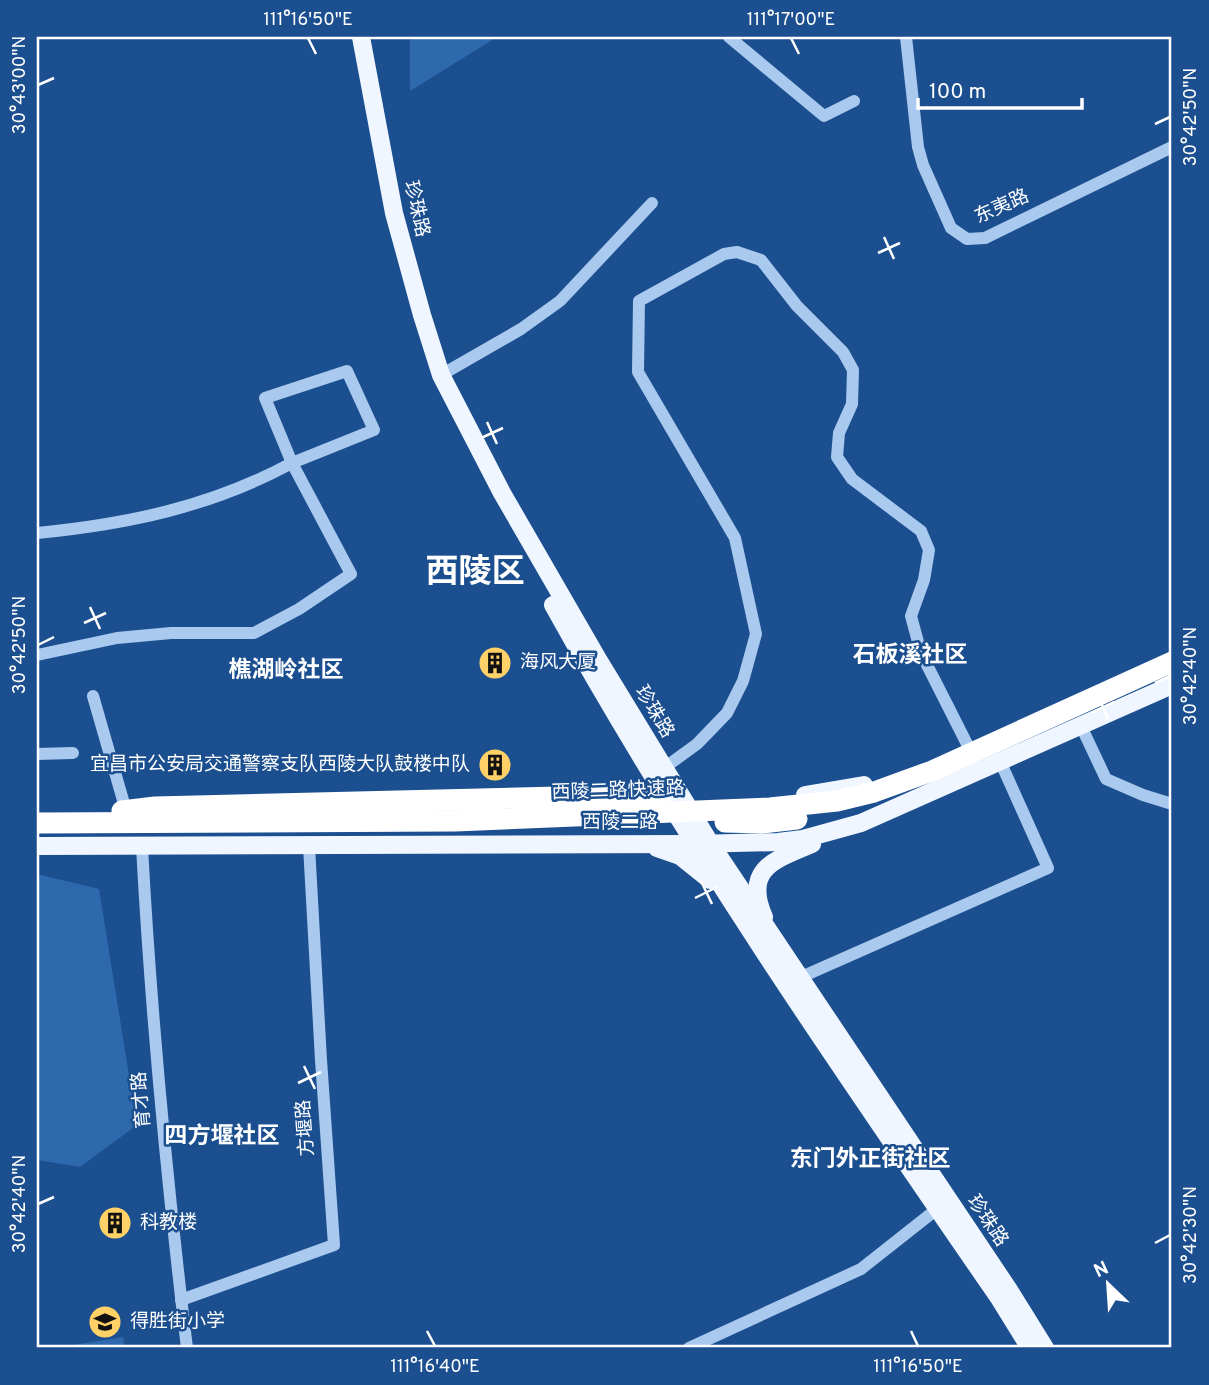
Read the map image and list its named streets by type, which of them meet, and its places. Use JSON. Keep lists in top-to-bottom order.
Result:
{
  "streets": {
    "highway": ["西陵二路快速路"],
    "main road": ["珍珠路", "西陵二路"],
    "street": ["东夷路", "育才路", "方堰路"]
  },
  "crossings": [
    ["珍珠路", "西陵二路"],
    ["西陵二路", "育才路"],
    ["西陵二路", "方堰路"],
    ["育才路", "方堰路"]
  ],
  "districts": [
    "西陵区",
    "石板溪社区",
    "樵湖岭社区",
    "四方堰社区",
    "东门外正街社区"
  ],
  "places": {
    "building": ["海风大厦", "宜昌市公安局交通警察支队西陵大队鼓楼中队", "科教楼"],
    "school or university": ["得胜街小学"]
  },
  "scale_bar": "100 m",
  "north": "top left",
  "coordinates": [
    "111°16'50\"E",
    "111°17'00\"E",
    "30°43'00\"N",
    "30°42'50\"N",
    "30°42'40\"N",
    "30°42'30\"N",
    "111°16'40\"E"
  ]
}
